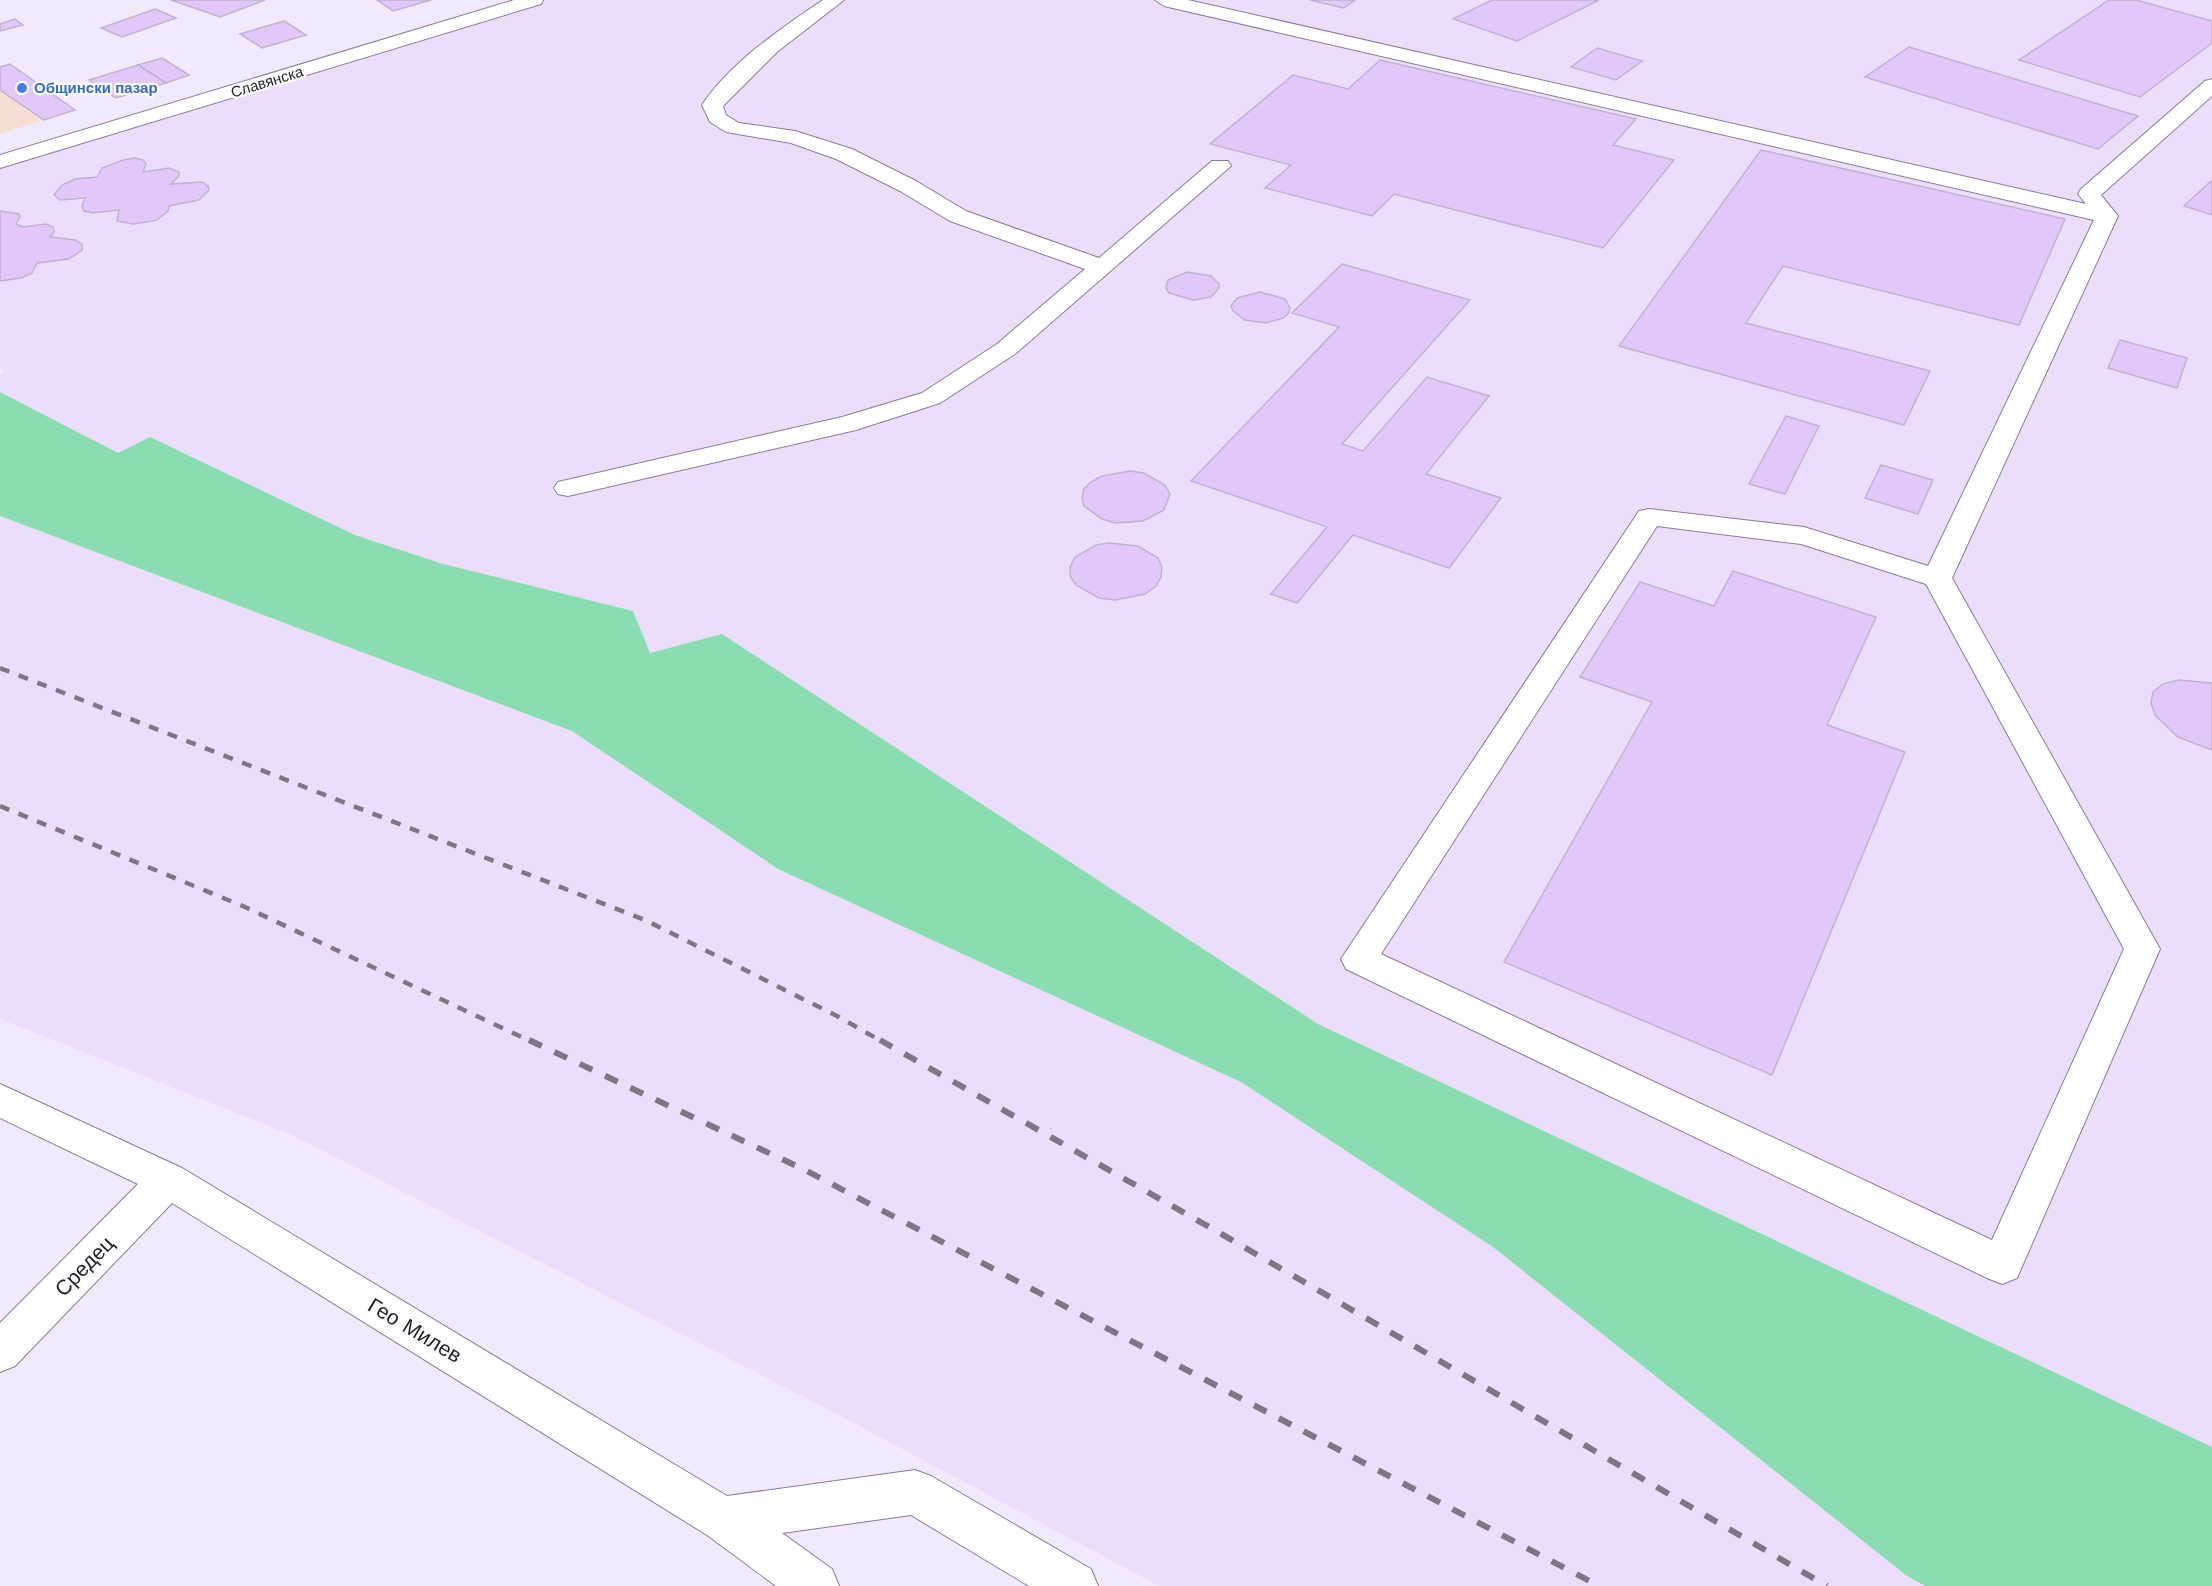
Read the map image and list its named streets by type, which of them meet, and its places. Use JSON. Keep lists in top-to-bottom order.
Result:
{
  "streets": {
    "street": ["Славянска", "Средец", "Гео Милев"]
  },
  "crossings": [
    ["Средец", "Гео Милев"]
  ],
  "places": ["Общински пазар"]
}
